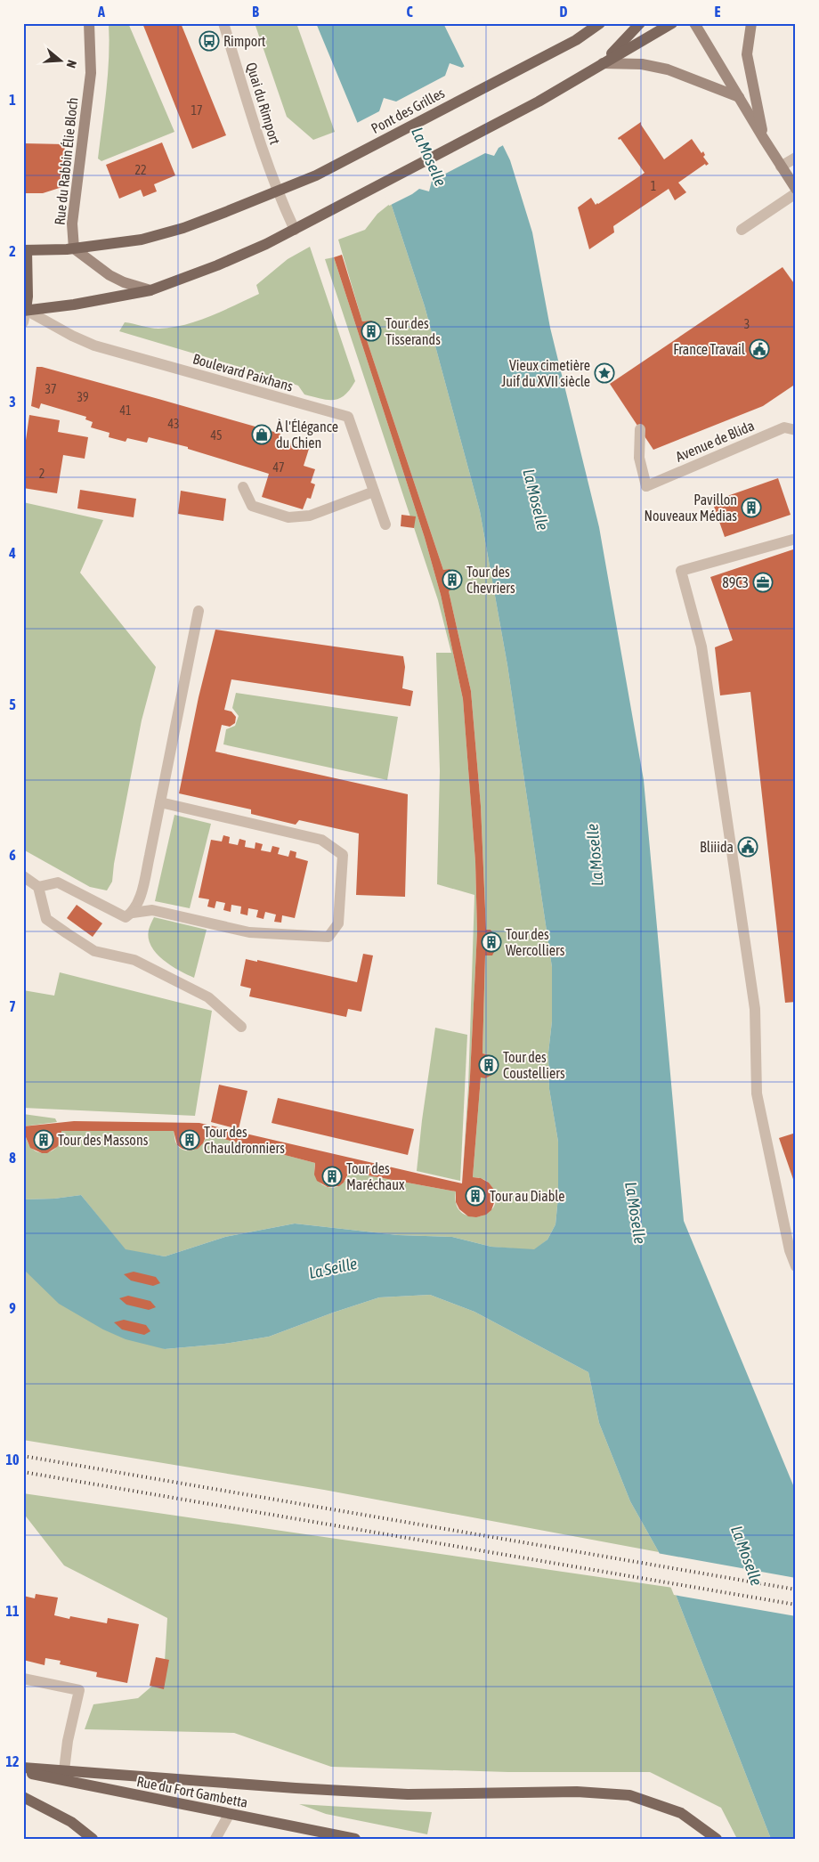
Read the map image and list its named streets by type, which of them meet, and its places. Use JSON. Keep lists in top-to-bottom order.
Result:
{
  "streets": {
    "main road": ["Pont des Grilles", "Rue du Rabbin Élie Bloch", "Rue du Fort Gambetta"],
    "street": ["Quai du Rimport", "Boulevard Paixhans", "Avenue de Blida"]
  },
  "crossings": [
    ["Quai du Rimport", "Pont des Grilles"]
  ],
  "water": ["La Moselle", "La Seille"],
  "places": {
    "bus stop": ["Rimport"],
    "building": [
      "Tour des Tisserands",
      "Pavillon Nouveaux Médias",
      "Tour des Chevriers",
      "Tour des Wercolliers",
      "Tour des Coustelliers",
      "Tour des Massons",
      "Tour des Chauldronniers",
      "Tour des Maréchaux",
      "Tour au Diable"
    ],
    "public building": ["France Travail", "Bliiida"],
    "place": ["Vieux cimetière Juif du XVII siècle"],
    "shop": ["À l'Élégance du Chien"],
    "office": ["89C3"]
  },
  "house_numbers": [
    "17",
    "22",
    "1",
    "3",
    "37",
    "39",
    "41",
    "43",
    "45",
    "47",
    "2"
  ],
  "north": "right",
  "grid": {
    "columns": [
      "A",
      "B",
      "C",
      "D",
      "E"
    ],
    "rows": [
      "1",
      "2",
      "3",
      "4",
      "5",
      "6",
      "7",
      "8",
      "9",
      "10",
      "11",
      "12"
    ]
  }
}
